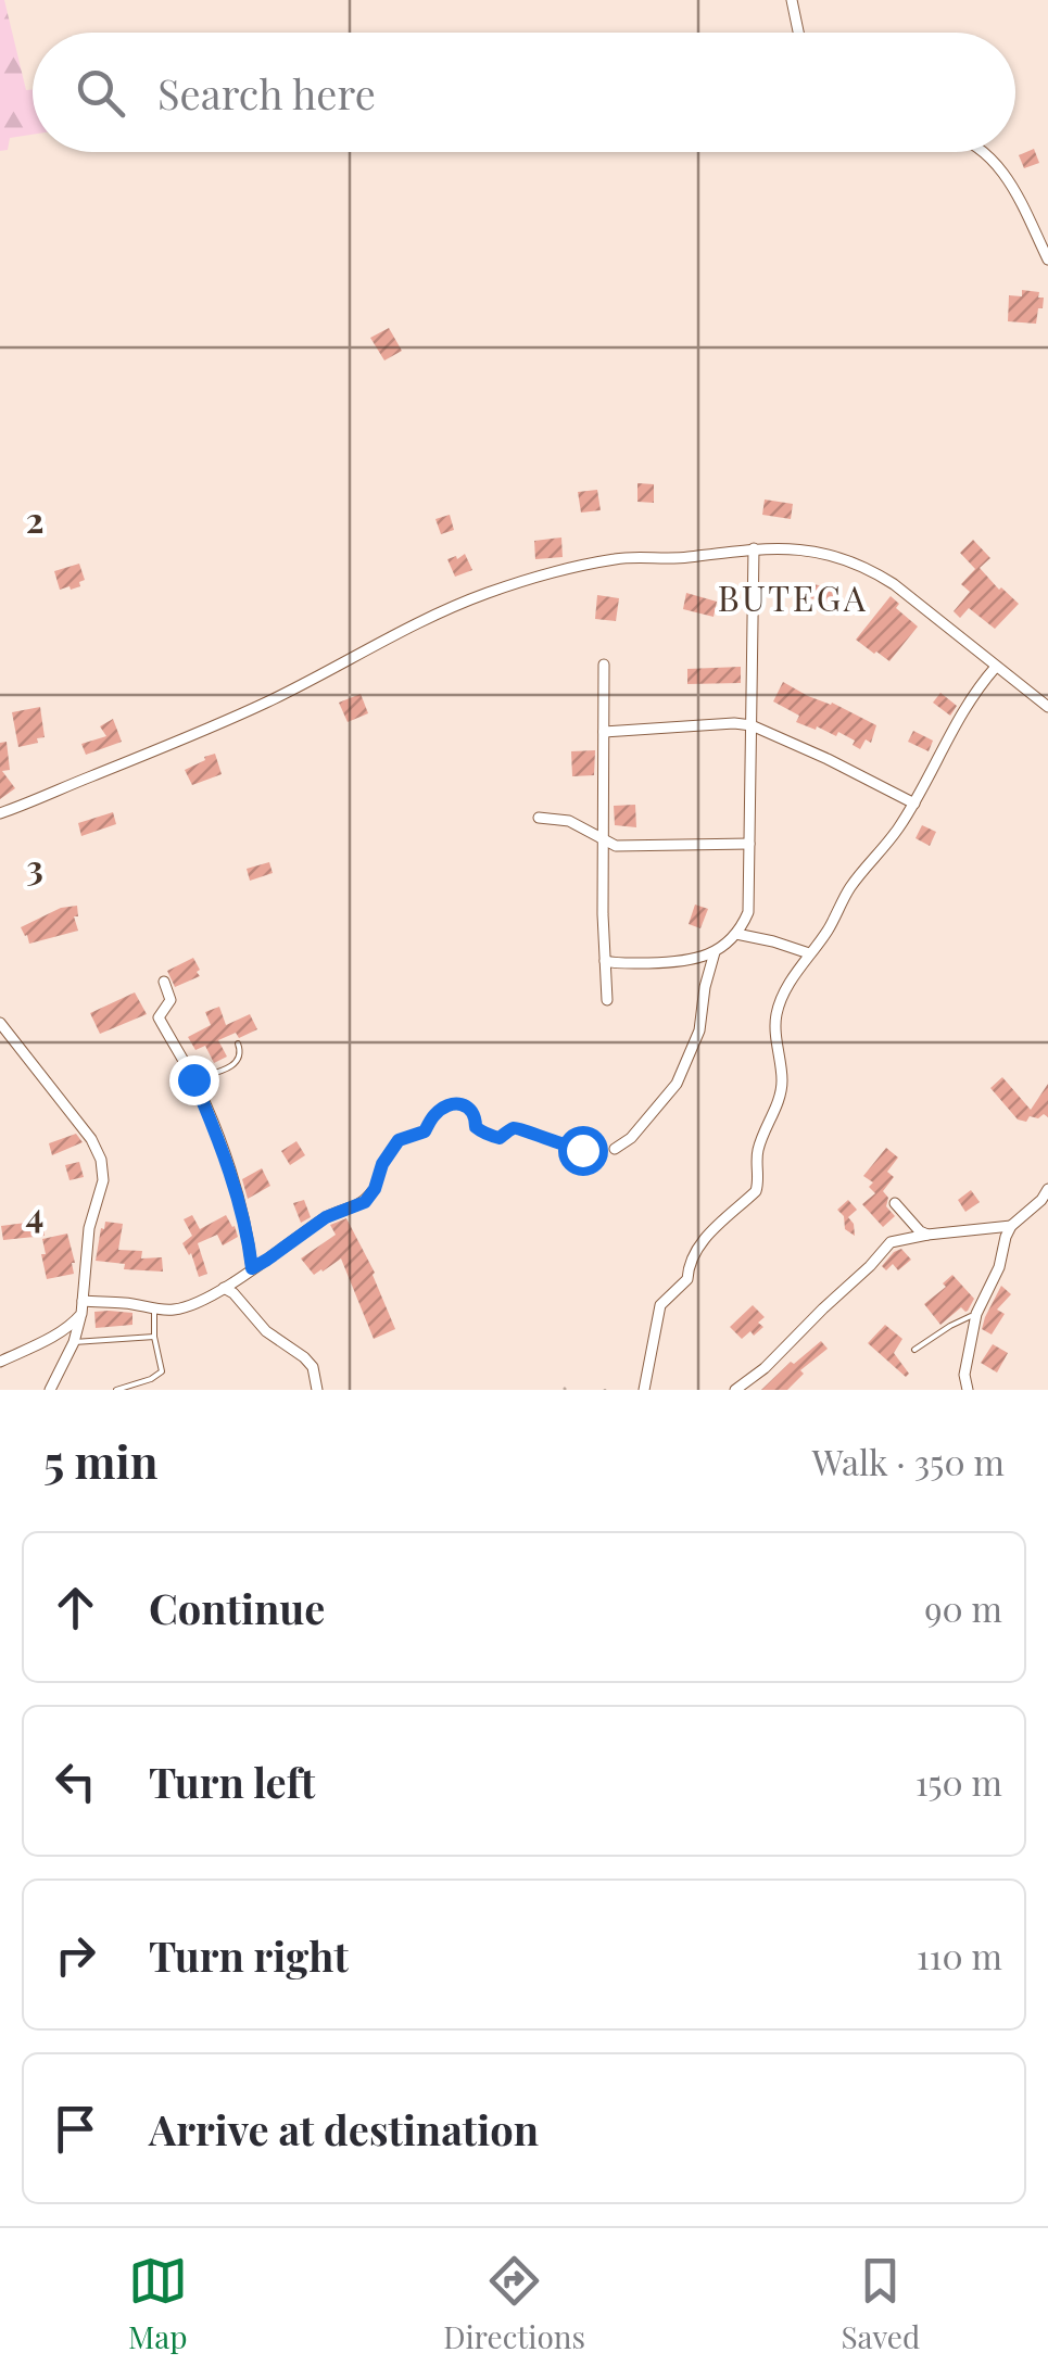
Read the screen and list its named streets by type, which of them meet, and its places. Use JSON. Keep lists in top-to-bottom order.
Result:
{
  "districts": ["BUTEGA"],
  "page": {
    "search": "Search here",
    "heading": ["5 min", "Walk · 350 m"],
    "list": [
      ["Continue", "90 m"],
      ["Turn left", "150 m"],
      ["Turn right", "110 m"],
      "Arrive at destination"
    ],
    "nav": ["Map", "Directions", "Saved"]
  },
  "grid": {
    "rows": ["2", "3", "4"]
  }
}
